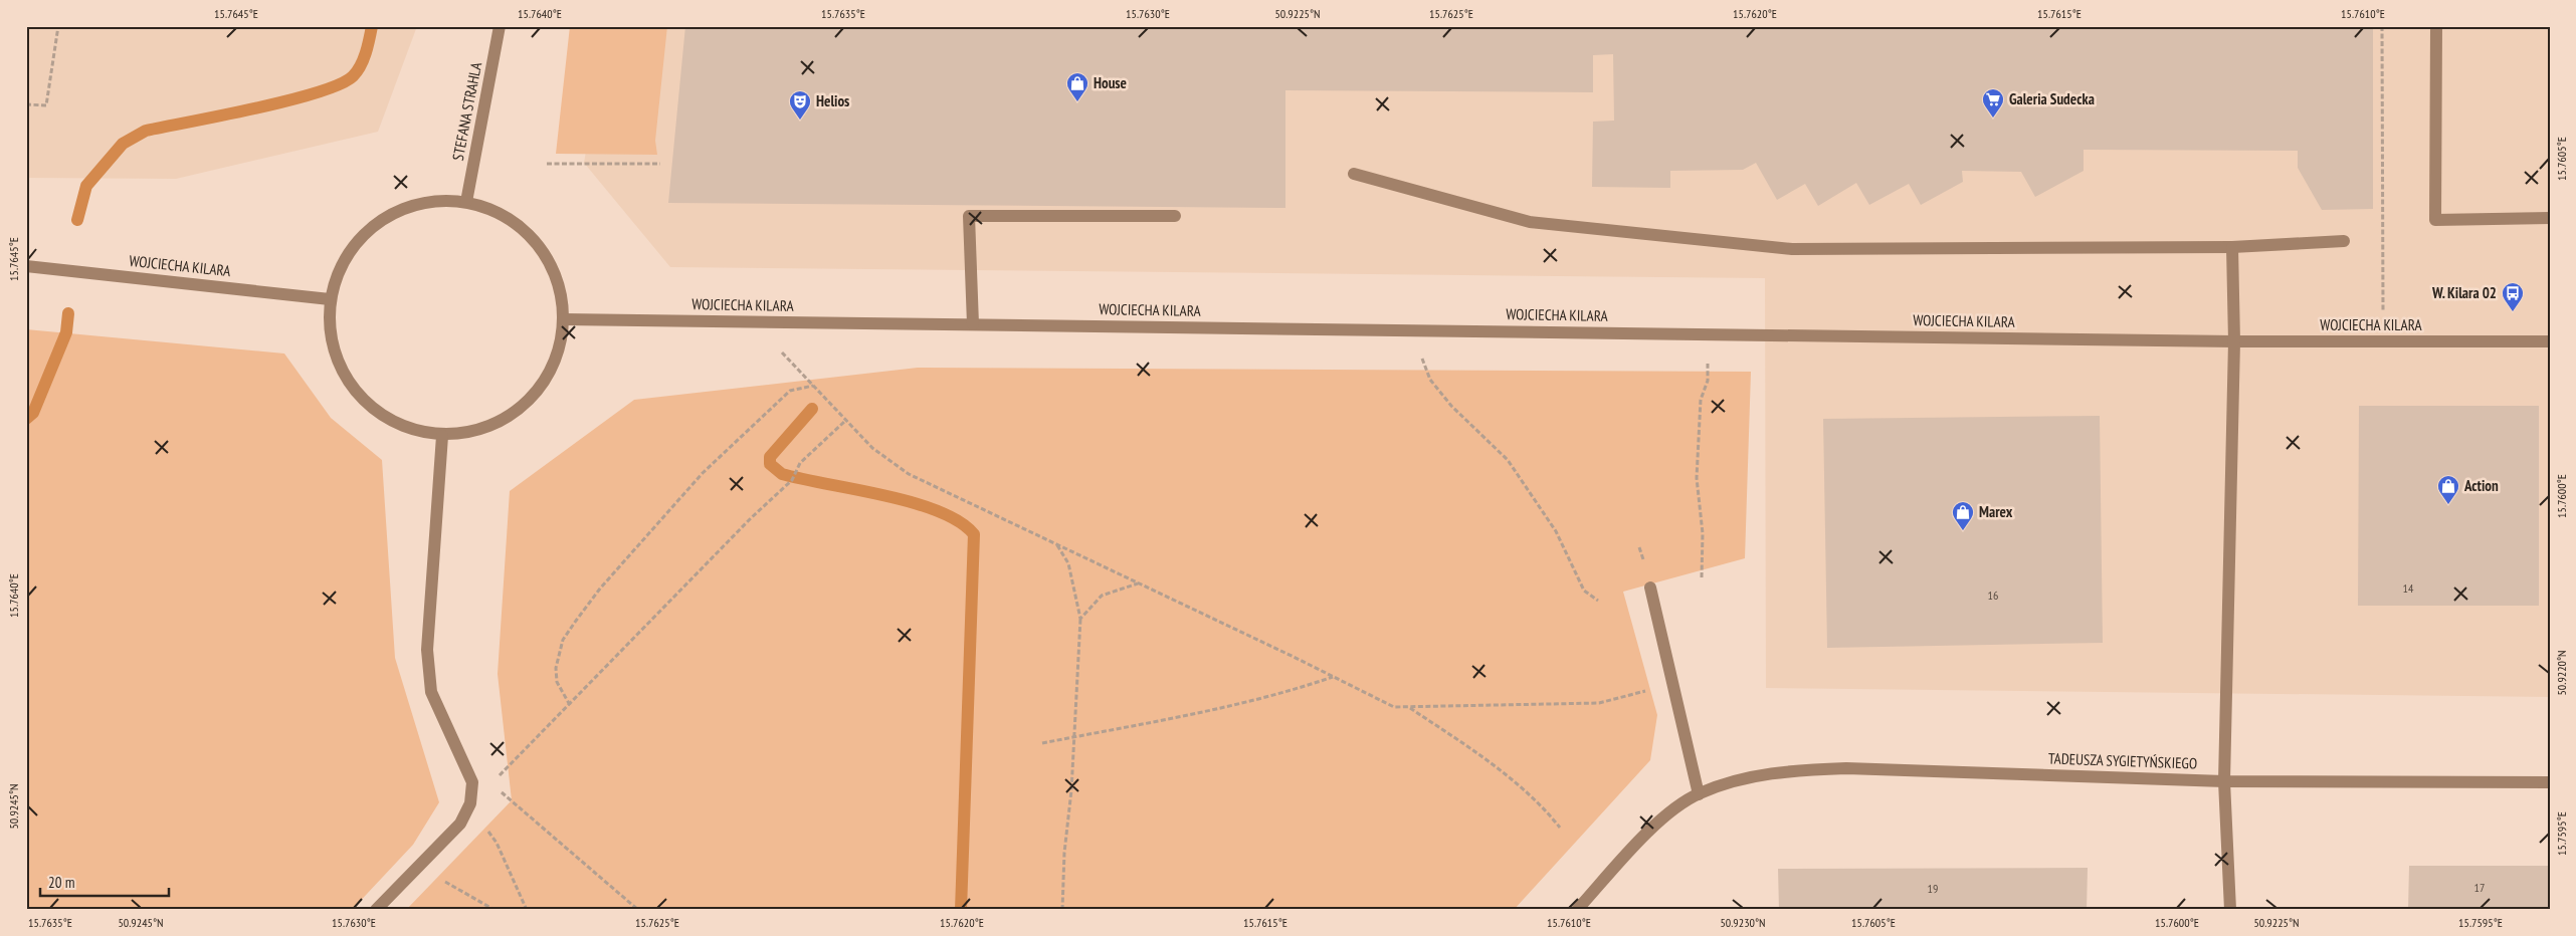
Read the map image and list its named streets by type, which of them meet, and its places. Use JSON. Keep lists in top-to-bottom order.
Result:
{
  "streets": {
    "street": ["STEFANA STRAHLA", "WOJCIECHA KILARA", "TADEUSZA SYGIETYŃSKIEGO"]
  },
  "places": {
    "shop": ["House", "Action", "Marex"],
    "supermarket": ["Galeria Sudecka"],
    "theatre": ["Helios"],
    "bus stop": ["W. Kilara 02"]
  },
  "house_numbers": [
    "14",
    "16",
    "17",
    "19"
  ],
  "scale_bar": "20 m",
  "coordinates": [
    "15.7645°E",
    "15.7640°E",
    "15.7635°E",
    "15.7630°E",
    "50.9225°N",
    "15.7625°E",
    "15.7620°E",
    "15.7615°E",
    "15.7610°E",
    "15.7605°E",
    "15.7600°E",
    "50.9220°N",
    "50.9245°N",
    "15.7595°E",
    "50.9230°N"
  ]
}
